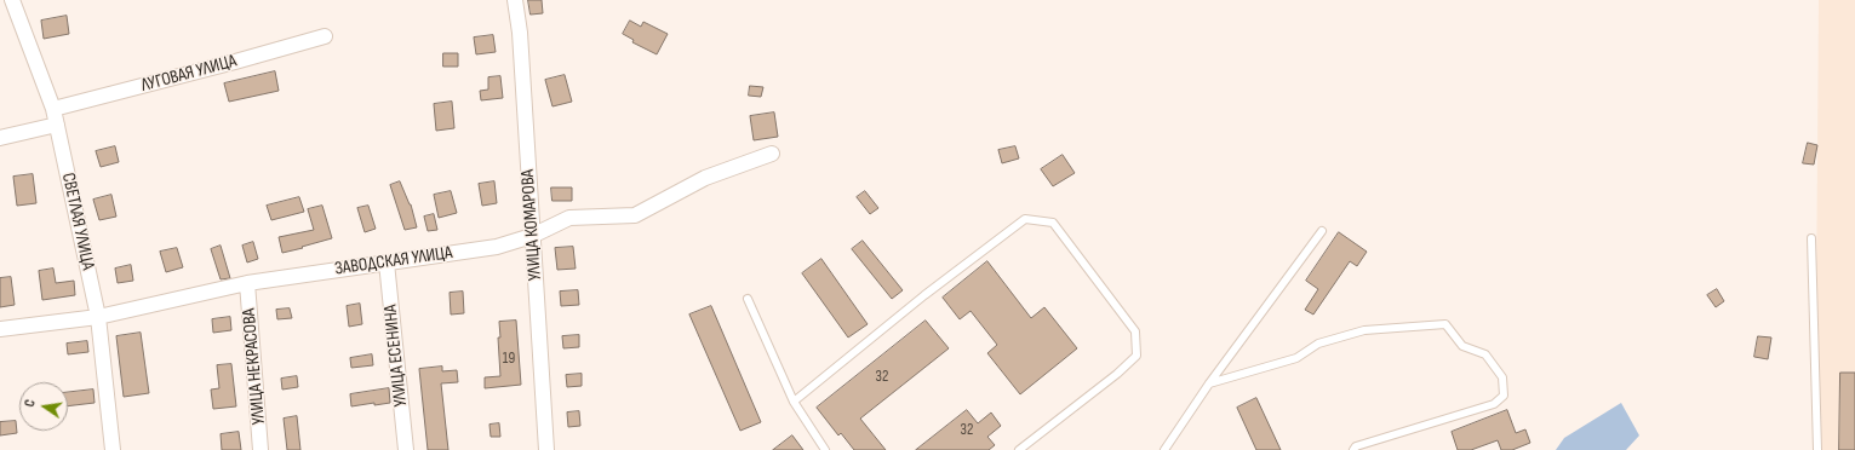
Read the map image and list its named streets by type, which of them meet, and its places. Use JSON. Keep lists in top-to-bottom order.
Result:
{
  "streets": {
    "street": [
      "ЛУГОВАЯ УЛИЦА",
      "СВЕТЛАЯ УЛИЦА",
      "УЛИЦА КОМАРОВА",
      "ЗАВОДСКАЯ УЛИЦА",
      "УЛИЦА ЕСЕНИНА",
      "УЛИЦА НЕКРАСОВА"
    ]
  },
  "crossings": [
    ["ЛУГОВАЯ УЛИЦА", "СВЕТЛАЯ УЛИЦА"],
    ["СВЕТЛАЯ УЛИЦА", "ЗАВОДСКАЯ УЛИЦА"],
    ["УЛИЦА КОМАРОВА", "ЗАВОДСКАЯ УЛИЦА"],
    ["ЗАВОДСКАЯ УЛИЦА", "УЛИЦА ЕСЕНИНА"],
    ["ЗАВОДСКАЯ УЛИЦА", "УЛИЦА НЕКРАСОВА"]
  ],
  "house_numbers": ["19", "32", "32"],
  "north": "left"
}
